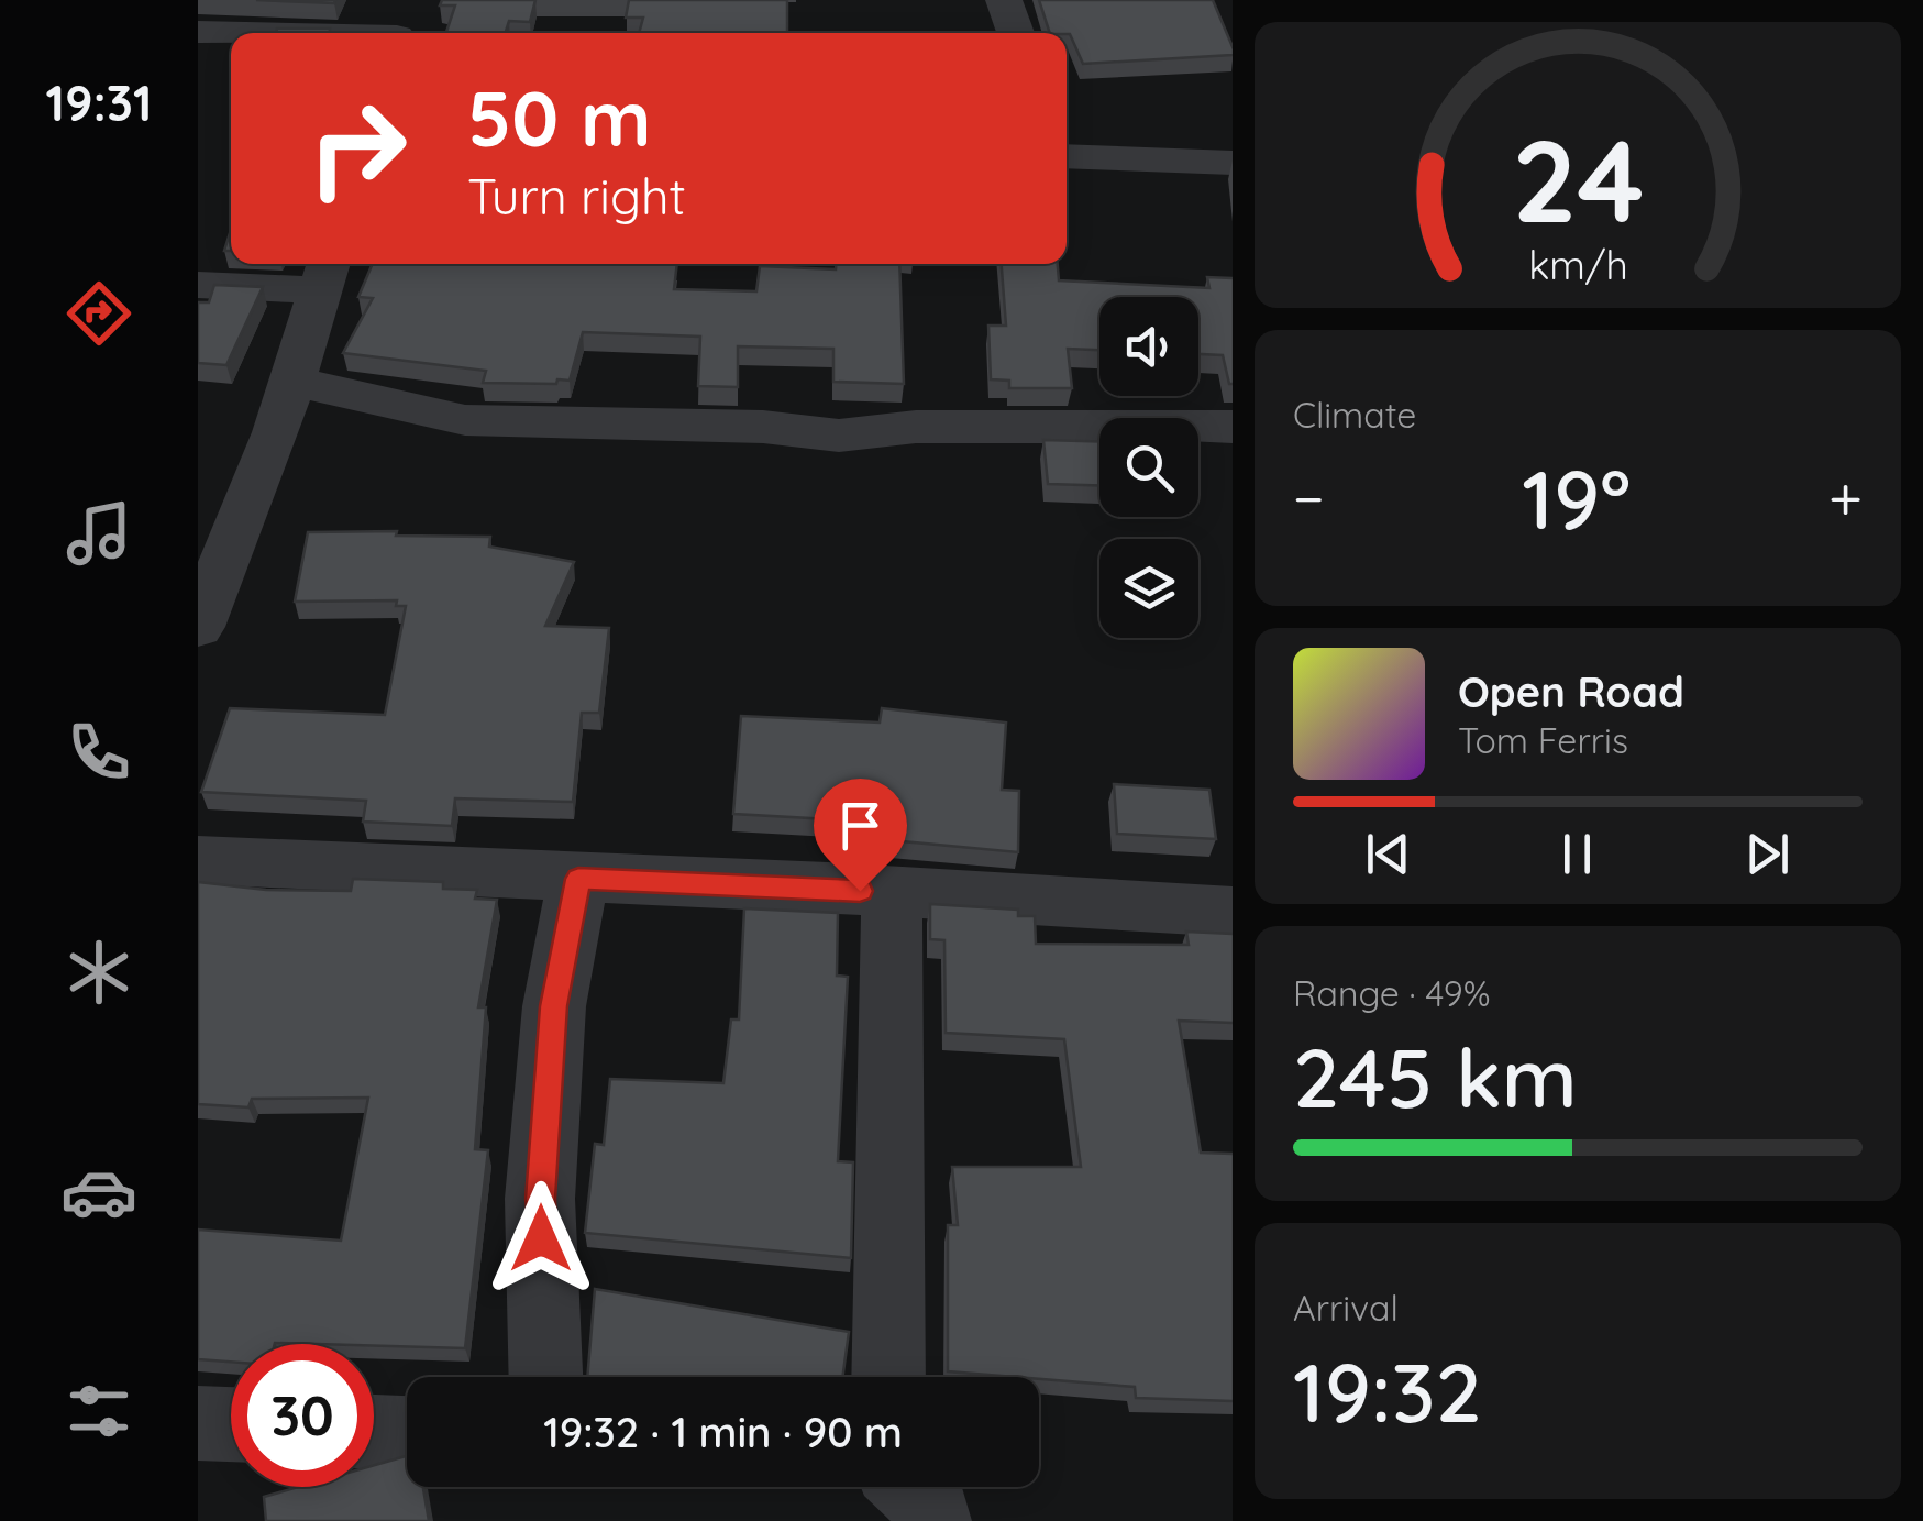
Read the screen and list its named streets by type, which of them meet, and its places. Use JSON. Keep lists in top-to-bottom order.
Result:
{
  "page": {
    "tabs": "19:31",
    "turn": ["50 m", "Turn right"],
    "tile": [
      "Climate",
      ["Range · 49%", "245 km"],
      ["Arrival", "19:32"]
    ],
    "heat": ["−", "19°", "+"],
    "song": ["Open Road", "Tom Ferris"],
    "limit": "30",
    "trip": "19:32 · 1 min · 90 m",
    "gauge": ["24", "km/h"]
  }
}
